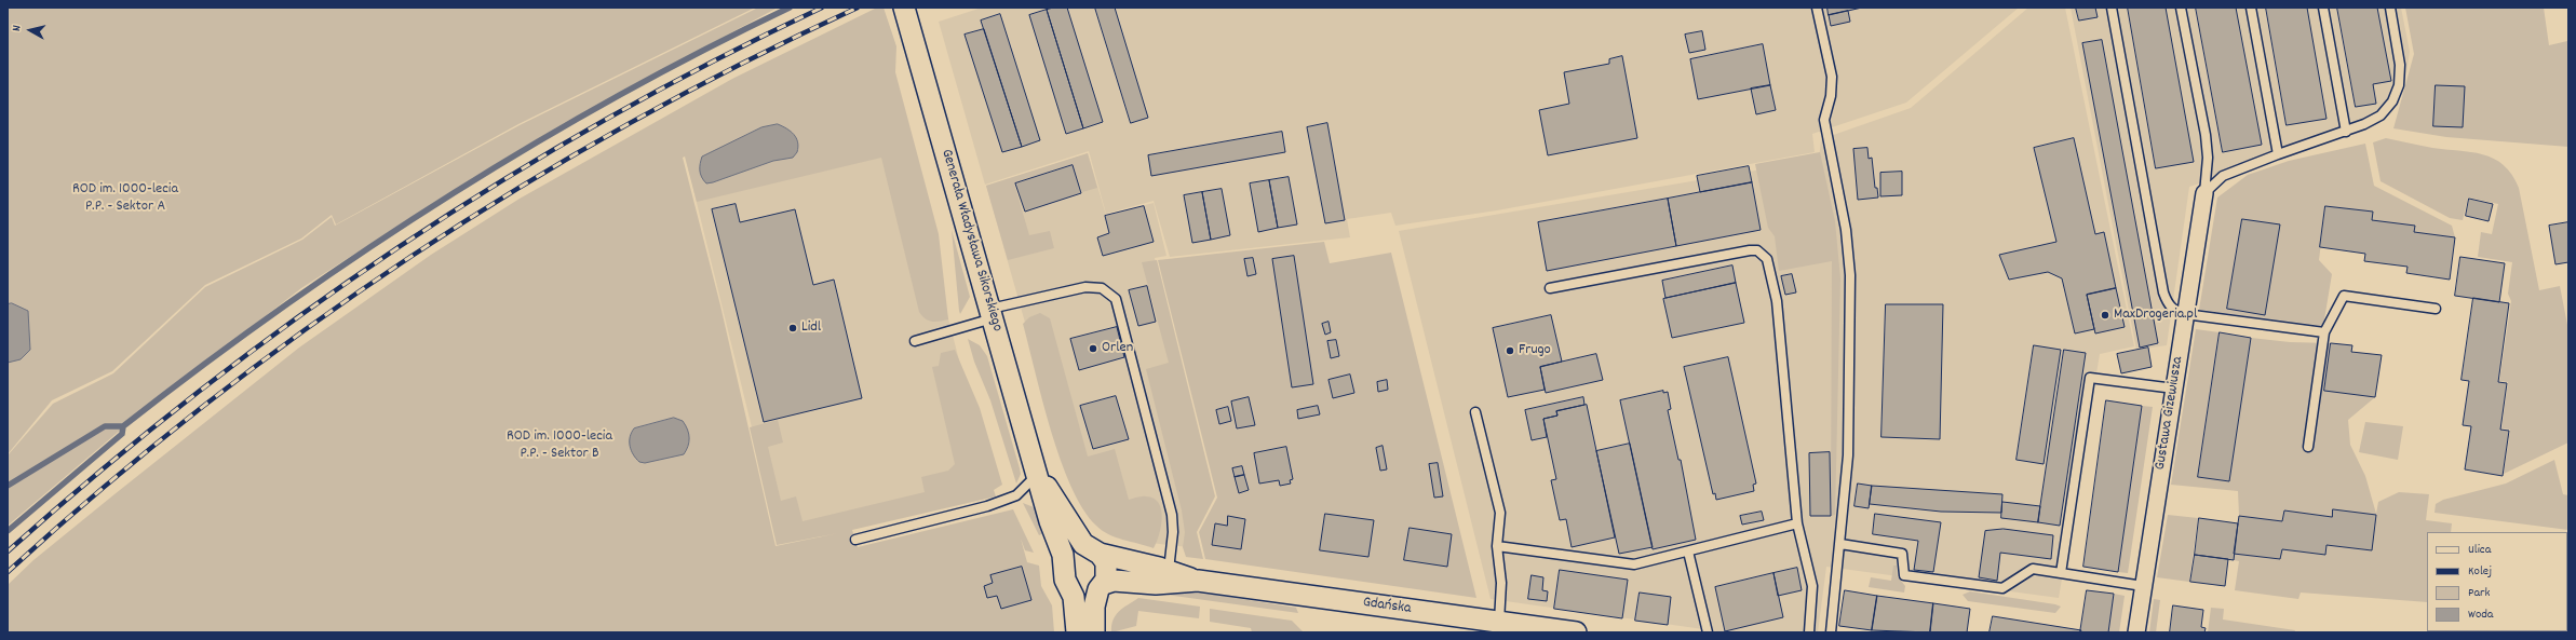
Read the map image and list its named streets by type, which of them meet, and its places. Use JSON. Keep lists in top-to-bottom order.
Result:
{
  "streets": {
    "street": ["Generała Władysława Sikorskiego", "Gustawa Gizewiusza", "Gdańska"]
  },
  "crossings": [
    ["Generała Władysława Sikorskiego", "Gdańska"]
  ],
  "parks": ["ROD im. 1000-lecia P.P. - Sektor A", "ROD im. 1000-lecia P.P. - Sektor B"],
  "places": [
    "MaxDrogeria.pl",
    "Lidl",
    "Orlen",
    "Frugo"
  ],
  "legend": [
    "Ulica",
    "Kolej",
    "Park",
    "Woda"
  ],
  "north": "left"
}
